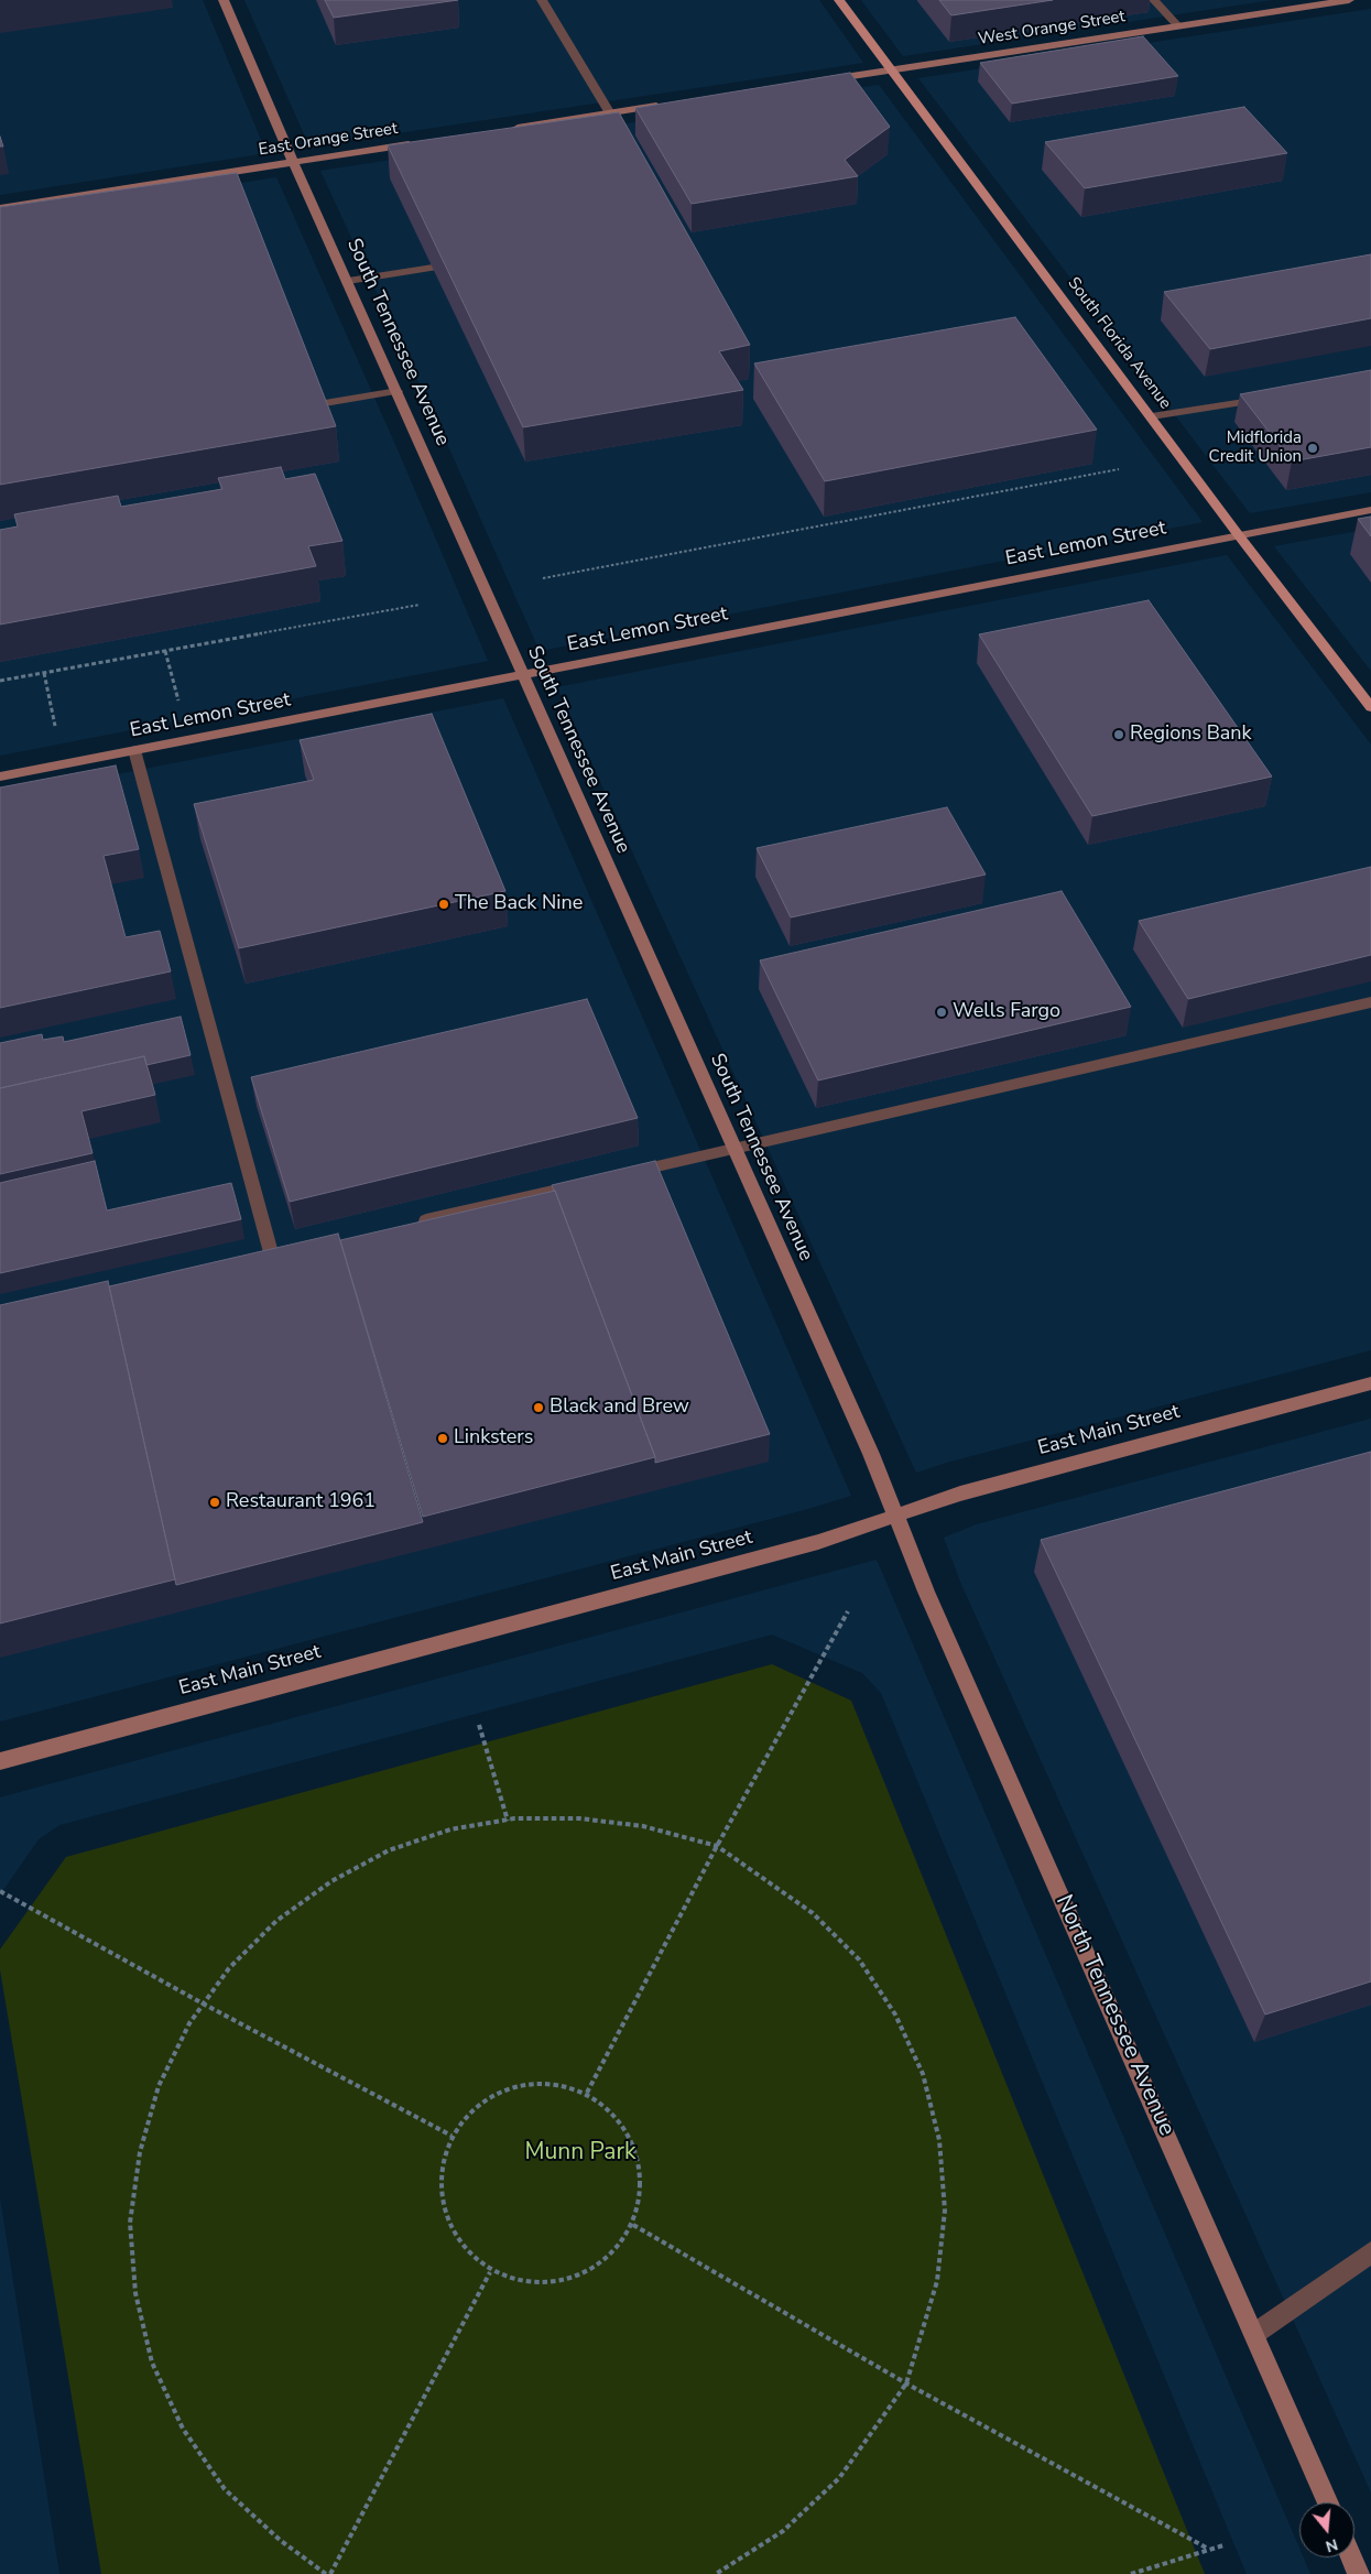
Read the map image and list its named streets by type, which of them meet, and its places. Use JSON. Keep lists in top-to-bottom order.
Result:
{
  "streets": {
    "main road": ["South Florida Avenue"],
    "street": [
      "West Orange Street",
      "East Orange Street",
      "South Tennessee Avenue",
      "East Lemon Street",
      "East Main Street",
      "North Tennessee Avenue"
    ]
  },
  "crossings": [
    ["West Orange Street", "South Florida Avenue"],
    ["East Orange Street", "South Tennessee Avenue"],
    ["South Tennessee Avenue", "East Lemon Street"],
    ["South Tennessee Avenue", "East Main Street"],
    ["South Tennessee Avenue", "North Tennessee Avenue"],
    ["South Florida Avenue", "East Lemon Street"],
    ["East Main Street", "North Tennessee Avenue"]
  ],
  "parks": ["Munn Park"],
  "places": [
    "Midflorida Credit Union",
    "Regions Bank",
    "The Back Nine",
    "Wells Fargo",
    "Black and Brew",
    "Linksters",
    "Restaurant 1961"
  ],
  "north": "bottom"
}
